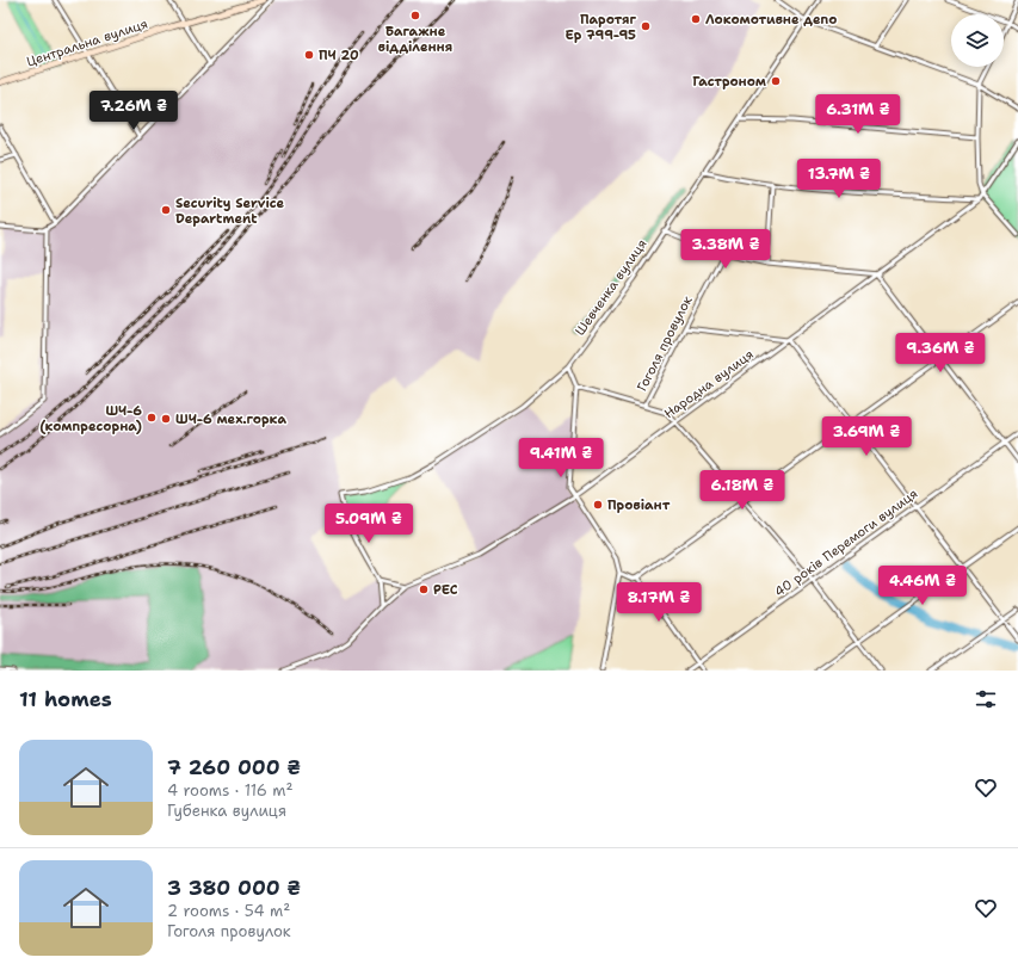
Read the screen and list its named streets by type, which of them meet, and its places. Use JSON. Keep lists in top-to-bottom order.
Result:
{
  "streets": {
    "main road": ["Центральна вулиця"],
    "street": [
      "Шевченка вулиця",
      "Гоголя провулок",
      "Народна вулиця",
      "40 років Перемоги вулиця"
    ]
  },
  "places": [
    "Багажне відділення",
    "Локомотивне депо",
    "Паротяг Ер 799-95",
    "ПЧ 20",
    "Гастроном",
    "Security Service Department",
    "ШЧ-6 (компресорна)",
    "ШЧ-6 мех.горка",
    "Провіант",
    "РЕС"
  ],
  "page": {
    "price": [
      "7.26M ₴",
      "6.31M ₴",
      "13.7M ₴",
      "3.38M ₴",
      "9.36M ₴",
      "3.69M ₴",
      "9.41M ₴",
      "6.18M ₴",
      "5.09M ₴",
      "4.46M ₴",
      "8.17M ₴"
    ],
    "heading": "11 homes",
    "list": [
      {
        "name": "7 260 000 ₴",
        "note": "4 rooms · 116 m² · Губенка вулиця"
      },
      {
        "name": "3 380 000 ₴",
        "note": "2 rooms · 54 m² · Гоголя провулок"
      }
    ]
  }
}
